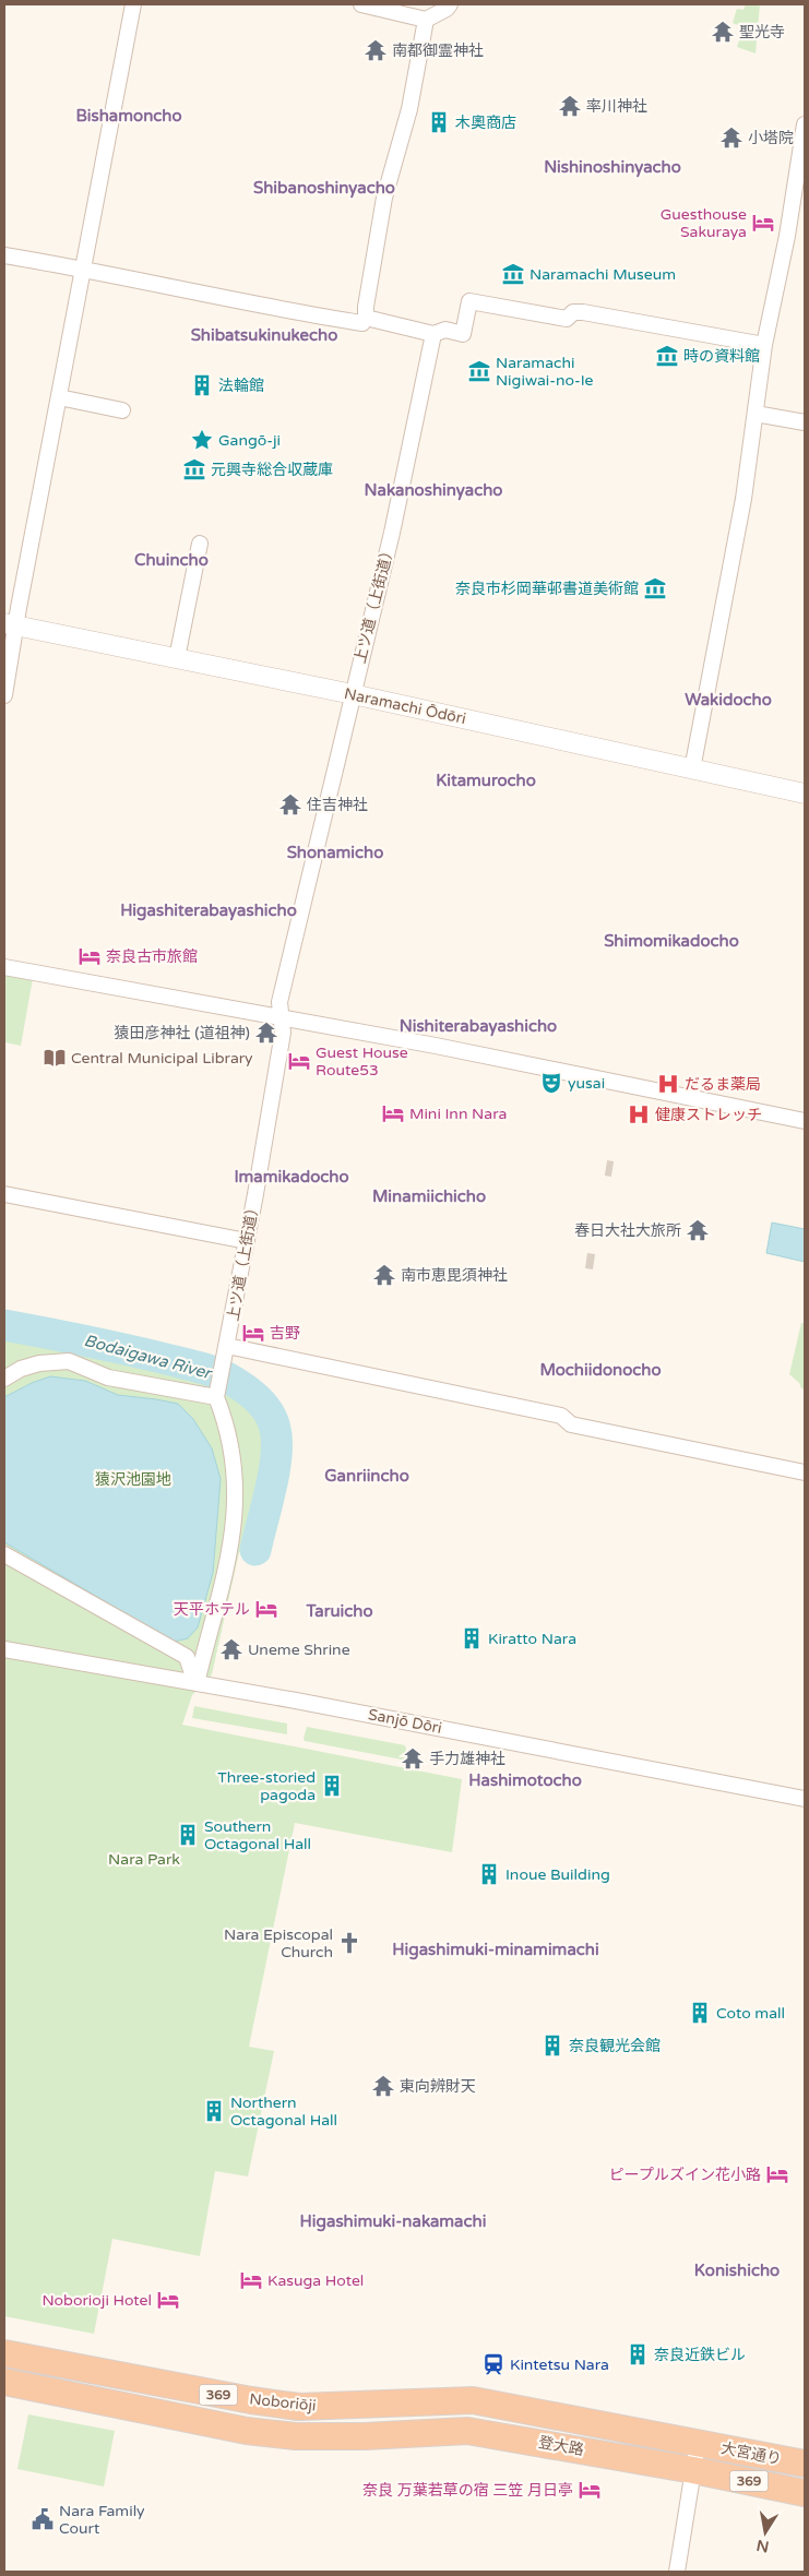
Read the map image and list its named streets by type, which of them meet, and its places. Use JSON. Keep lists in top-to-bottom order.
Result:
{
  "streets": {
    "highway": [
      "369",
      "Noboriōji",
      "登大路",
      "大宮通り"
    ],
    "street": ["上ツ道（上街道）", "Naramachi Ōdōri", "Sanjō Dōri"]
  },
  "crossings": [
    ["上ツ道（上街道）", "Naramachi Ōdōri"],
    ["Noboriōji", "登大路"],
    ["登大路", "大宮通り"]
  ],
  "districts": [
    "Bishamoncho",
    "Nishinoshinyacho",
    "Shibanoshinyacho",
    "Shibatsukinukecho",
    "Nakanoshinyacho",
    "Chuincho",
    "Wakidocho",
    "Kitamurocho",
    "Shonamicho",
    "Higashiterabayashicho",
    "Shimomikadocho",
    "Nishiterabayashicho",
    "Imamikadocho",
    "Minamiichicho",
    "Mochiidonocho",
    "Ganriincho",
    "Taruicho",
    "Hashimotocho",
    "Higashimuki-minamimachi",
    "Higashimuki-nakamachi",
    "Konishicho"
  ],
  "water": ["Bodaigawa River"],
  "parks": ["猿沢池園地", "Nara Park"],
  "places": {
    "temple": [
      "聖光寺",
      "南都御霊神社",
      "率川神社",
      "小塔院",
      "住吉神社",
      "猿田彦神社 (道祖神)",
      "春日大社大旅所",
      "南市恵毘須神社",
      "Uneme Shrine",
      "手力雄神社",
      "東向辨財天"
    ],
    "building": [
      "木奧商店",
      "法輪館",
      "Kiratto Nara",
      "Three-storied pagoda",
      "Southern Octagonal Hall",
      "Inoue Building",
      "Coto mall",
      "奈良観光会館",
      "Northern Octagonal Hall",
      "奈良近鉄ビル"
    ],
    "hotel": [
      "Guesthouse Sakuraya",
      "奈良古市旅館",
      "Guest House Route53",
      "Mini Inn Nara",
      "吉野",
      "天平ホテル",
      "ピープルズイン花小路",
      "Kasuga Hotel",
      "Noborioji Hotel",
      "奈良 万葉若草の宿 三笠 月日亭"
    ],
    "museum": [
      "Naramachi Museum",
      "時の資料館",
      "Naramachi Nigiwai-no-Ie",
      "元興寺総合収蔵庫",
      "奈良市杉岡華邨書道美術館"
    ],
    "place": ["Gangō-ji"],
    "library": ["Central Municipal Library"],
    "theatre": ["yusai"],
    "hospital": ["だるま薬局", "健康ストレッチ"],
    "church": ["Nara Episcopal Church"],
    "station": ["Kintetsu Nara"],
    "public building": ["Nara Family Court"]
  },
  "north": "bottom"
}
